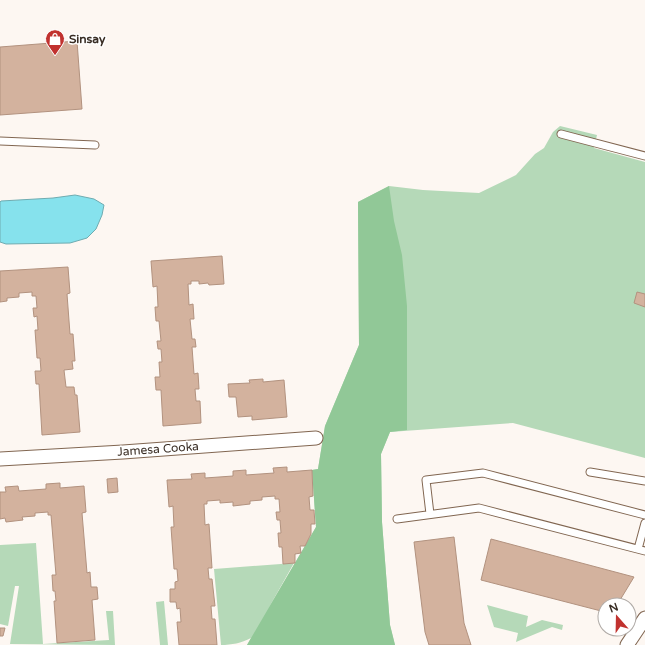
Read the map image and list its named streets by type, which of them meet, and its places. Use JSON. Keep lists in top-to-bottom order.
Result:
{
  "streets": {
    "street": ["Jamesa Cooka"]
  },
  "places": {
    "shop": ["Sinsay"]
  },
  "north": "top"
}
